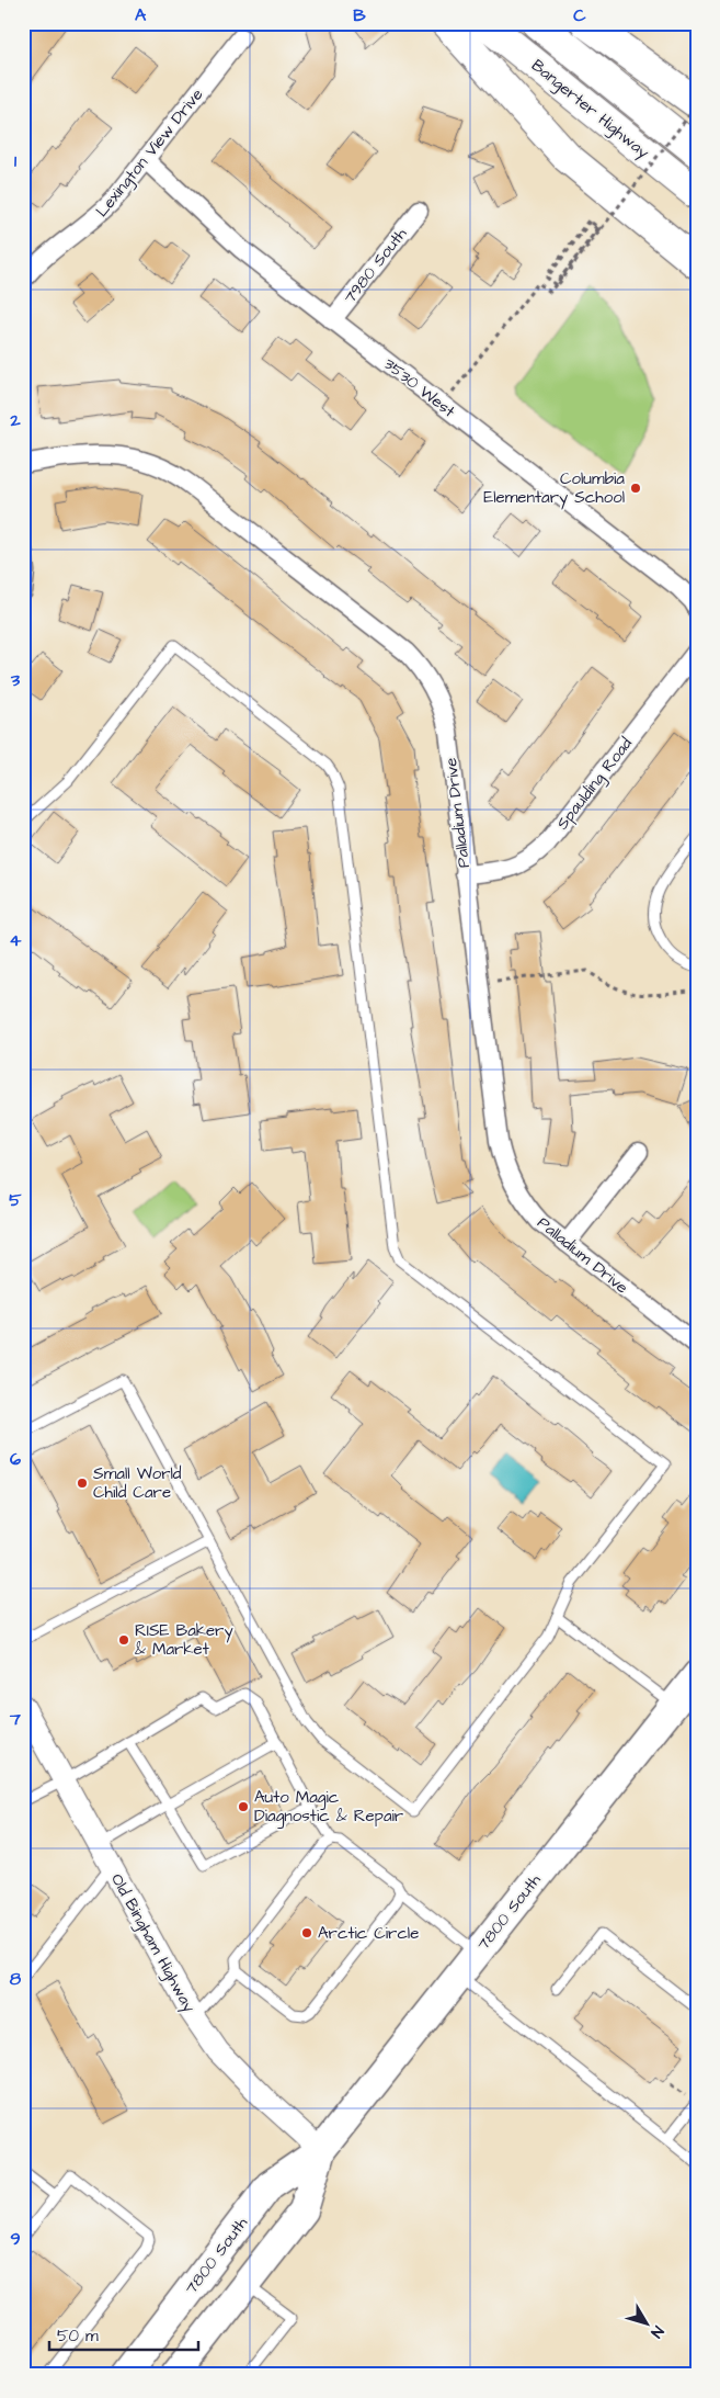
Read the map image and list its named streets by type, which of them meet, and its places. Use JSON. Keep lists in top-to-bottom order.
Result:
{
  "streets": {
    "highway": ["Bangerter Highway"],
    "main road": ["7800 South"],
    "street": [
      "Lexington View Drive",
      "7980 South",
      "3530 West",
      "Spaulding Road",
      "Palladium Drive",
      "Old Bingham Highway"
    ]
  },
  "crossings": [
    ["Lexington View Drive", "3530 West"],
    ["7980 South", "3530 West"],
    ["Spaulding Road", "Palladium Drive"],
    ["7800 South", "Old Bingham Highway"]
  ],
  "places": [
    "Columbia Elementary School",
    "Small World Child Care",
    "RISE Bakery & Market",
    "Auto Magic Diagnostic & Repair",
    "Arctic Circle"
  ],
  "scale_bar": "50 m",
  "north": "bottom right",
  "grid": {
    "columns": ["A", "B", "C"],
    "rows": [
      "1",
      "2",
      "3",
      "4",
      "5",
      "6",
      "7",
      "8",
      "9"
    ]
  }
}
